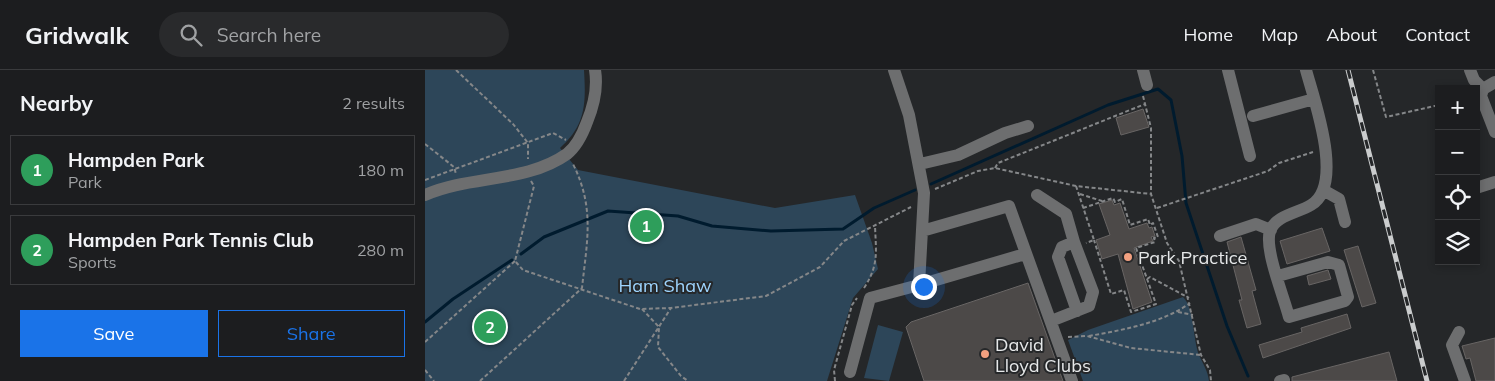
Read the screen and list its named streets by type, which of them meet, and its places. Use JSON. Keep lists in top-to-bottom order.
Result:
{
  "parks": ["Ham Shaw"],
  "places": ["Park Practice", "David Lloyd Clubs"],
  "page": {
    "header": "Gridwalk",
    "search": "Search here",
    "nav": [
      "Home",
      "Map",
      "About",
      "Contact"
    ],
    "heading": ["Nearby", "2 results"],
    "map_buttons": ["+", "−"],
    "list": [
      {
        "mark": "1",
        "name": "Hampden Park",
        "note": "Park",
        "value": "180 m"
      },
      {
        "mark": "2",
        "name": "Hampden Park Tennis Club",
        "note": "Sports",
        "value": "280 m"
      }
    ],
    "pins": ["1", "2"],
    "buttons": ["Save", "Share"]
  }
}
